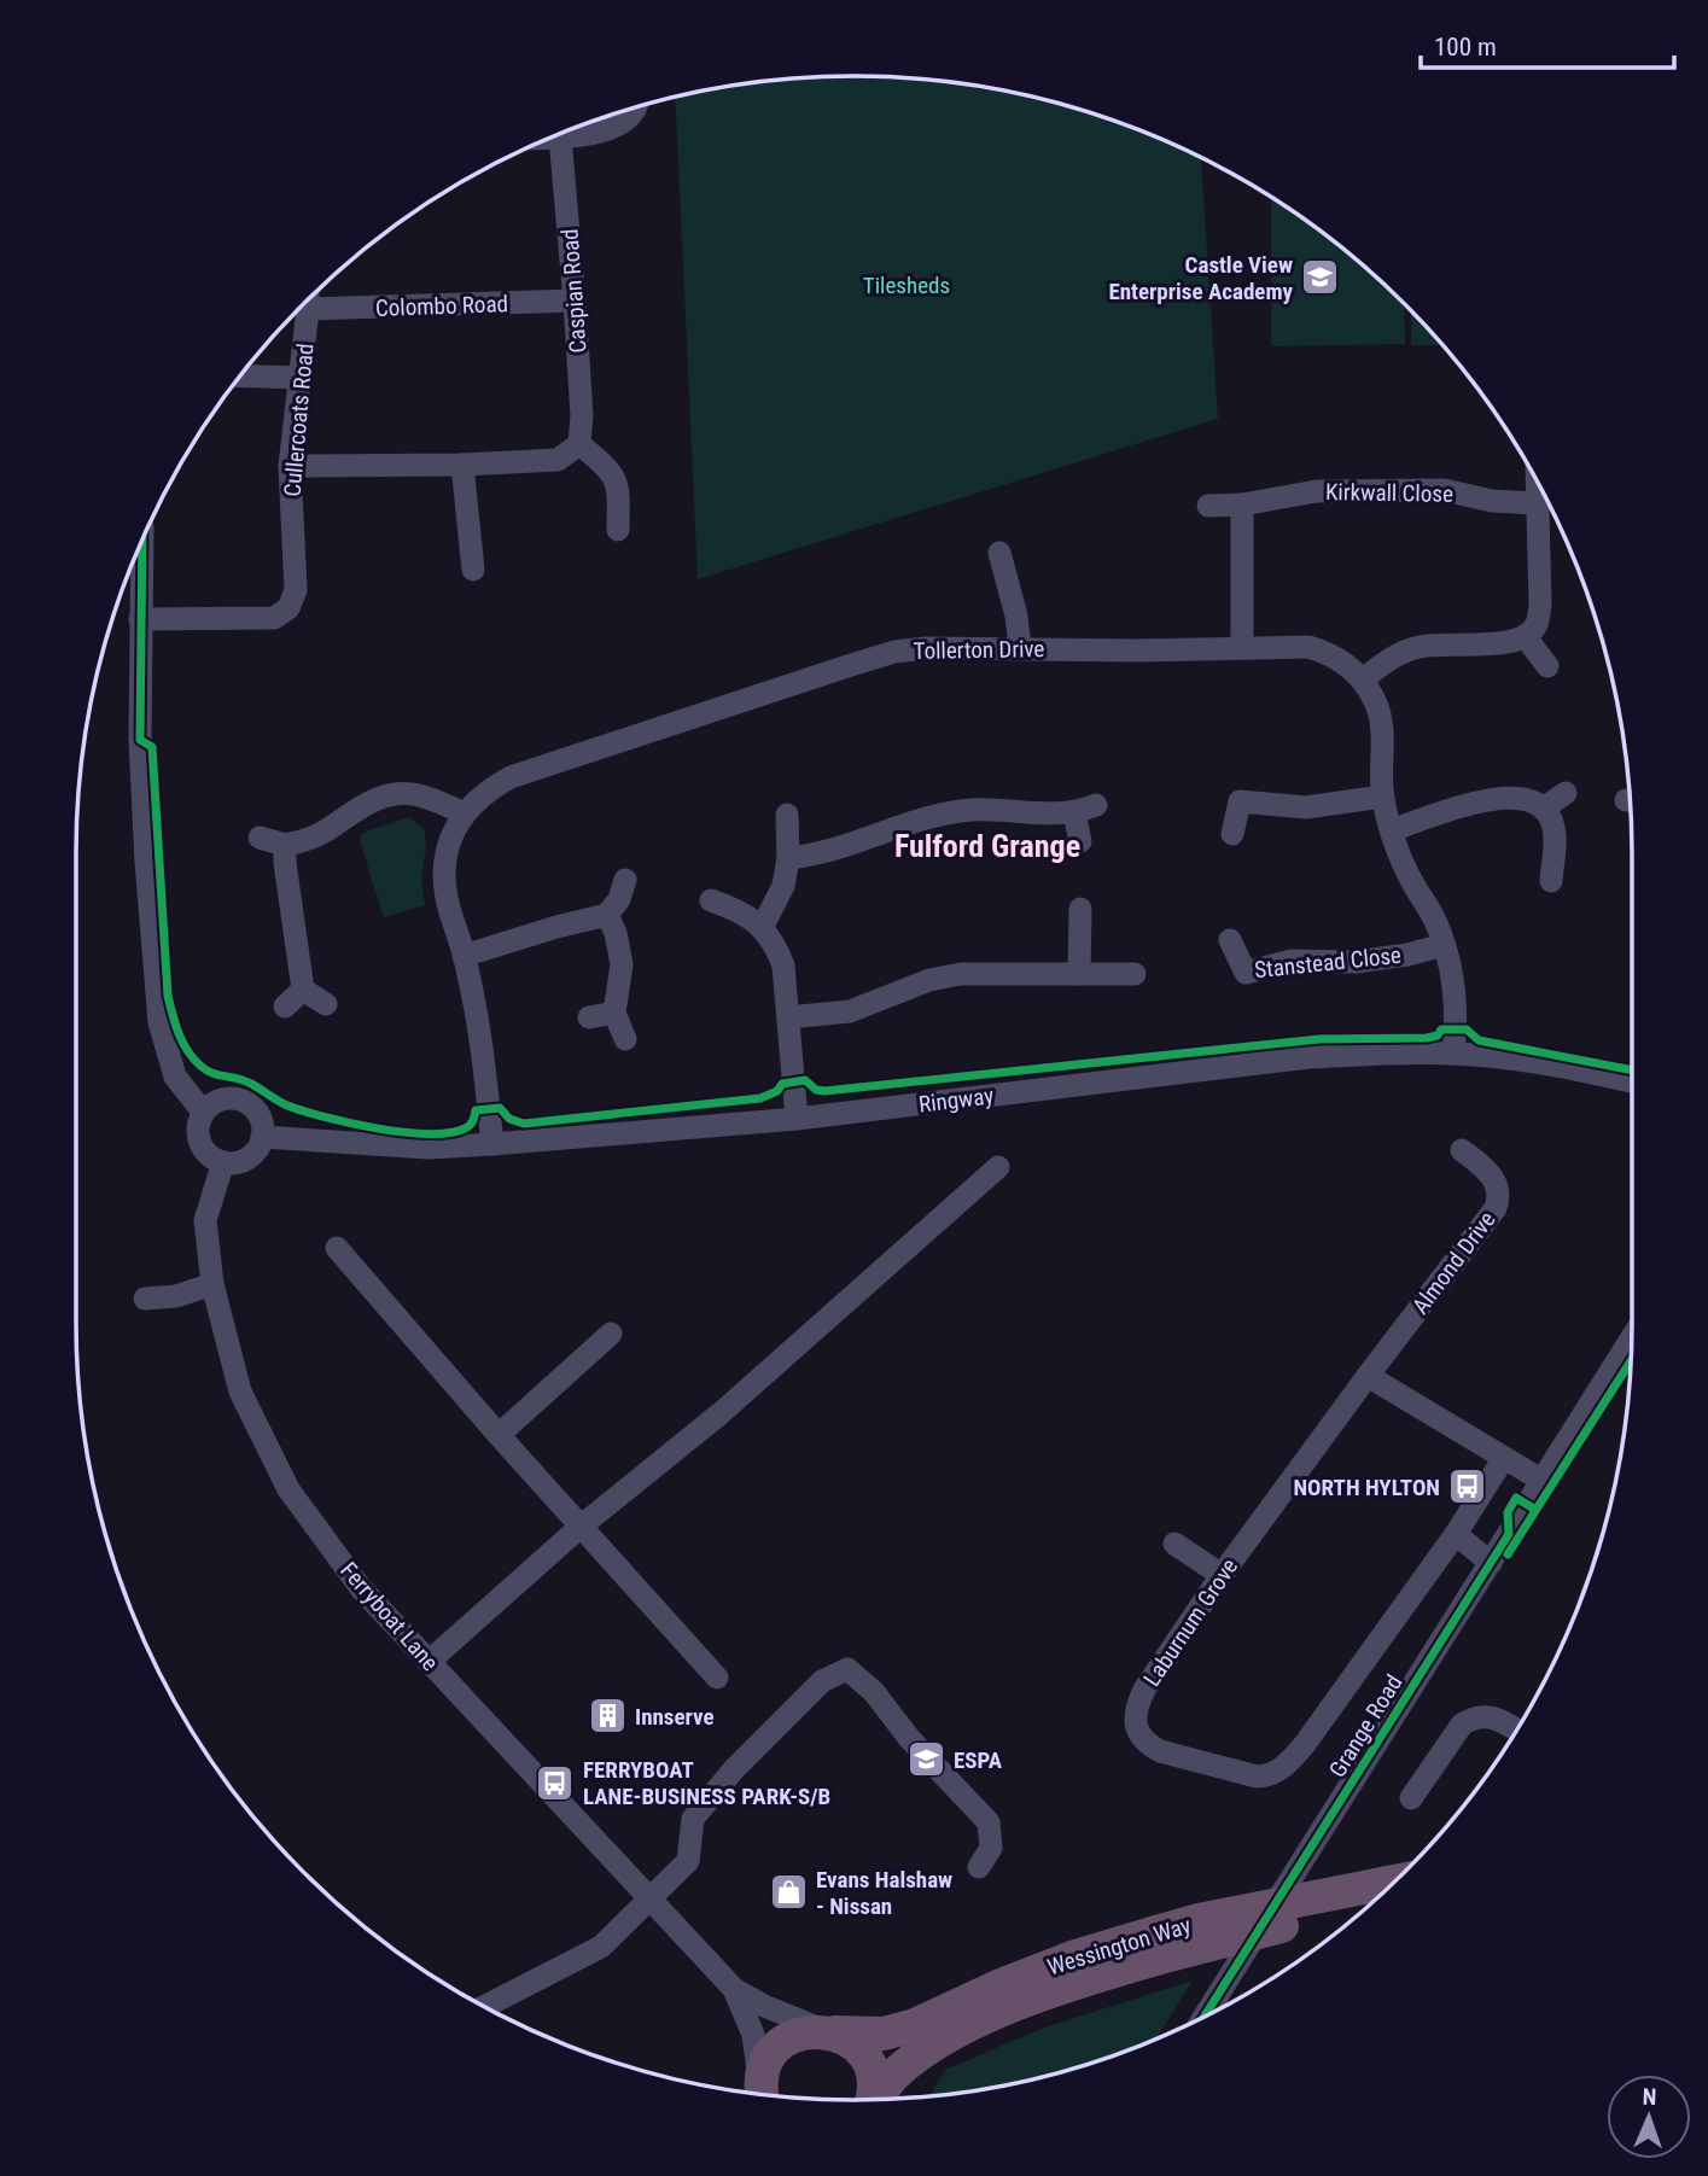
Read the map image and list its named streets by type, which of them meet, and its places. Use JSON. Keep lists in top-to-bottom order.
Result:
{
  "streets": {
    "highway": ["Wessington Way"],
    "street": [
      "Caspian Road",
      "Colombo Road",
      "Cullercoats Road",
      "Kirkwall Close",
      "Tollerton Drive",
      "Stanstead Close",
      "Ringway",
      "Almond Drive",
      "Ferryboat Lane",
      "Laburnum Grove",
      "Grange Road"
    ]
  },
  "crossings": [
    ["Caspian Road", "Colombo Road"],
    ["Colombo Road", "Cullercoats Road"],
    ["Tollerton Drive", "Stanstead Close"],
    ["Tollerton Drive", "Ringway"],
    ["Ringway", "Ferryboat Lane"],
    ["Almond Drive", "Laburnum Grove"],
    ["Ferryboat Lane", "Wessington Way"]
  ],
  "districts": ["Fulford Grange"],
  "parks": ["Tilesheds"],
  "places": {
    "school or university": ["Castle View Enterprise Academy", "ESPA"],
    "bus stop": ["NORTH HYLTON", "FERRYBOAT LANE-BUSINESS PARK-S/B"],
    "building": ["Innserve"],
    "shop": ["Evans Halshaw - Nissan"]
  },
  "scale_bar": "100 m",
  "north": "top"
}
